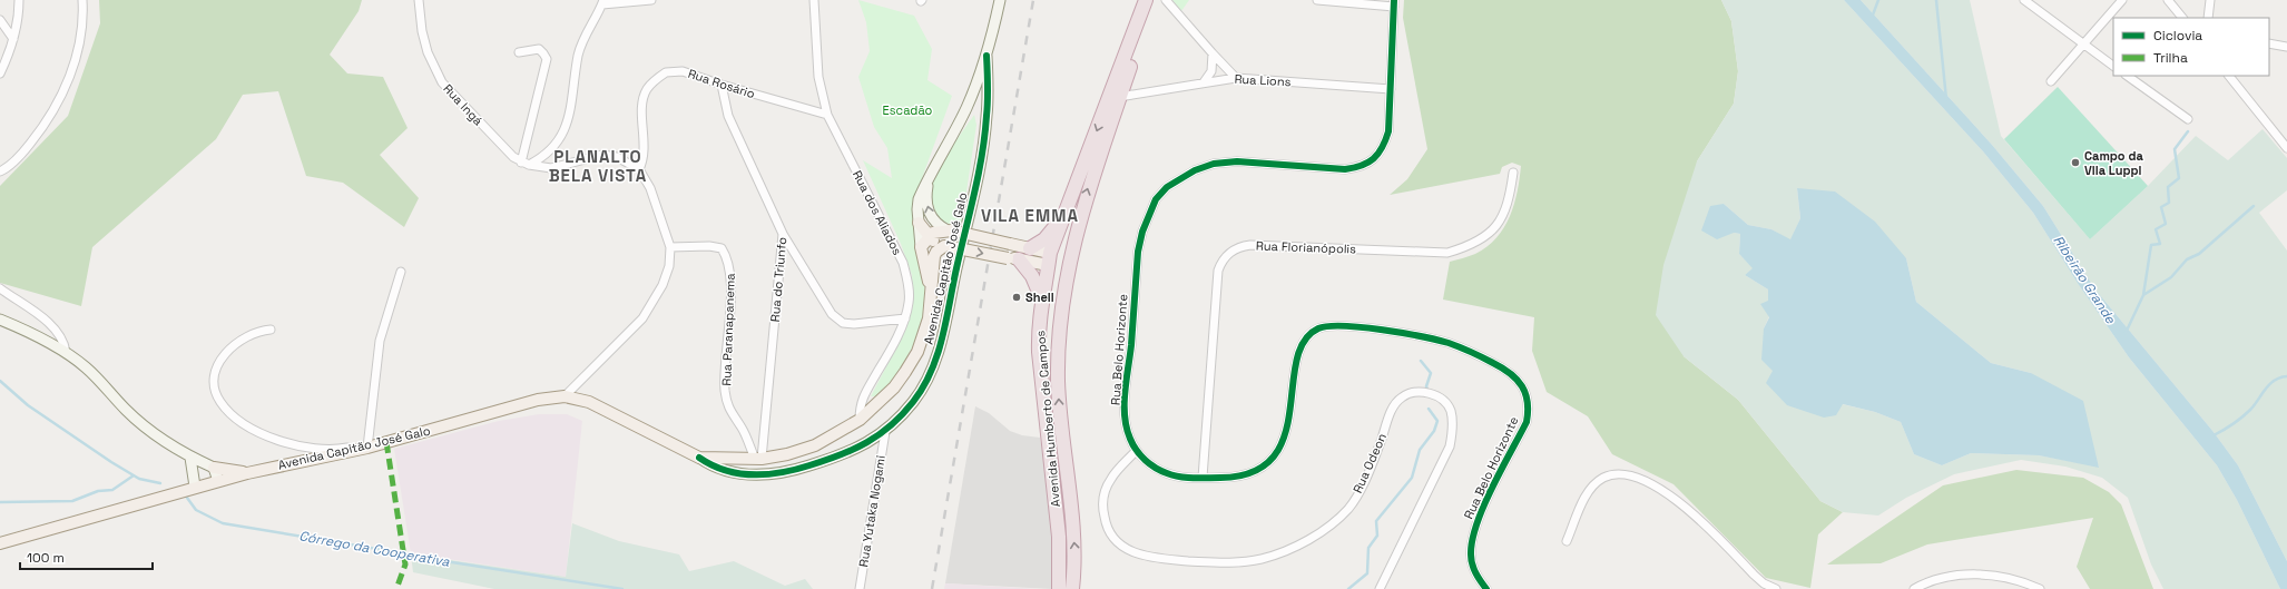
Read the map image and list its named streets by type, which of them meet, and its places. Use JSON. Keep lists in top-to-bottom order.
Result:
{
  "streets": {
    "highway": ["Avenida Humberto de Campos"],
    "main road": ["Avenida Capitão José Galo"],
    "street": [
      "Rua Lions",
      "Rua Rosário",
      "Rua Ingá",
      "Rua dos Aliados",
      "Rua Florianópolis",
      "Rua do Triunfo",
      "Rua Paranapanema",
      "Rua Belo Horizonte",
      "Rua Odeon",
      "Rua Yutaka Nogami"
    ]
  },
  "crossings": [
    ["Rua Lions", "Rua Belo Horizonte"],
    ["Rua Lions", "Avenida Humberto de Campos"],
    ["Rua Rosário", "Rua dos Aliados"],
    ["Rua Rosário", "Rua do Triunfo"],
    ["Rua dos Aliados", "Avenida Capitão José Galo"],
    ["Rua Florianópolis", "Rua Belo Horizonte"],
    ["Avenida Capitão José Galo", "Rua do Triunfo"],
    ["Avenida Capitão José Galo", "Rua Paranapanema"],
    ["Avenida Capitão José Galo", "Rua Yutaka Nogami"],
    ["Rua do Triunfo", "Rua Paranapanema"],
    ["Rua Belo Horizonte", "Rua Odeon"]
  ],
  "districts": ["PLANALTO BELA VISTA", "VILA EMMA"],
  "water": ["Ribeirão Grande", "Córrego da Cooperativa"],
  "parks": ["Escadão"],
  "places": ["Campo da Vila Luppi", "Shell"],
  "legend": ["Ciclovia", "Trilha"],
  "scale_bar": "100 m"
}
